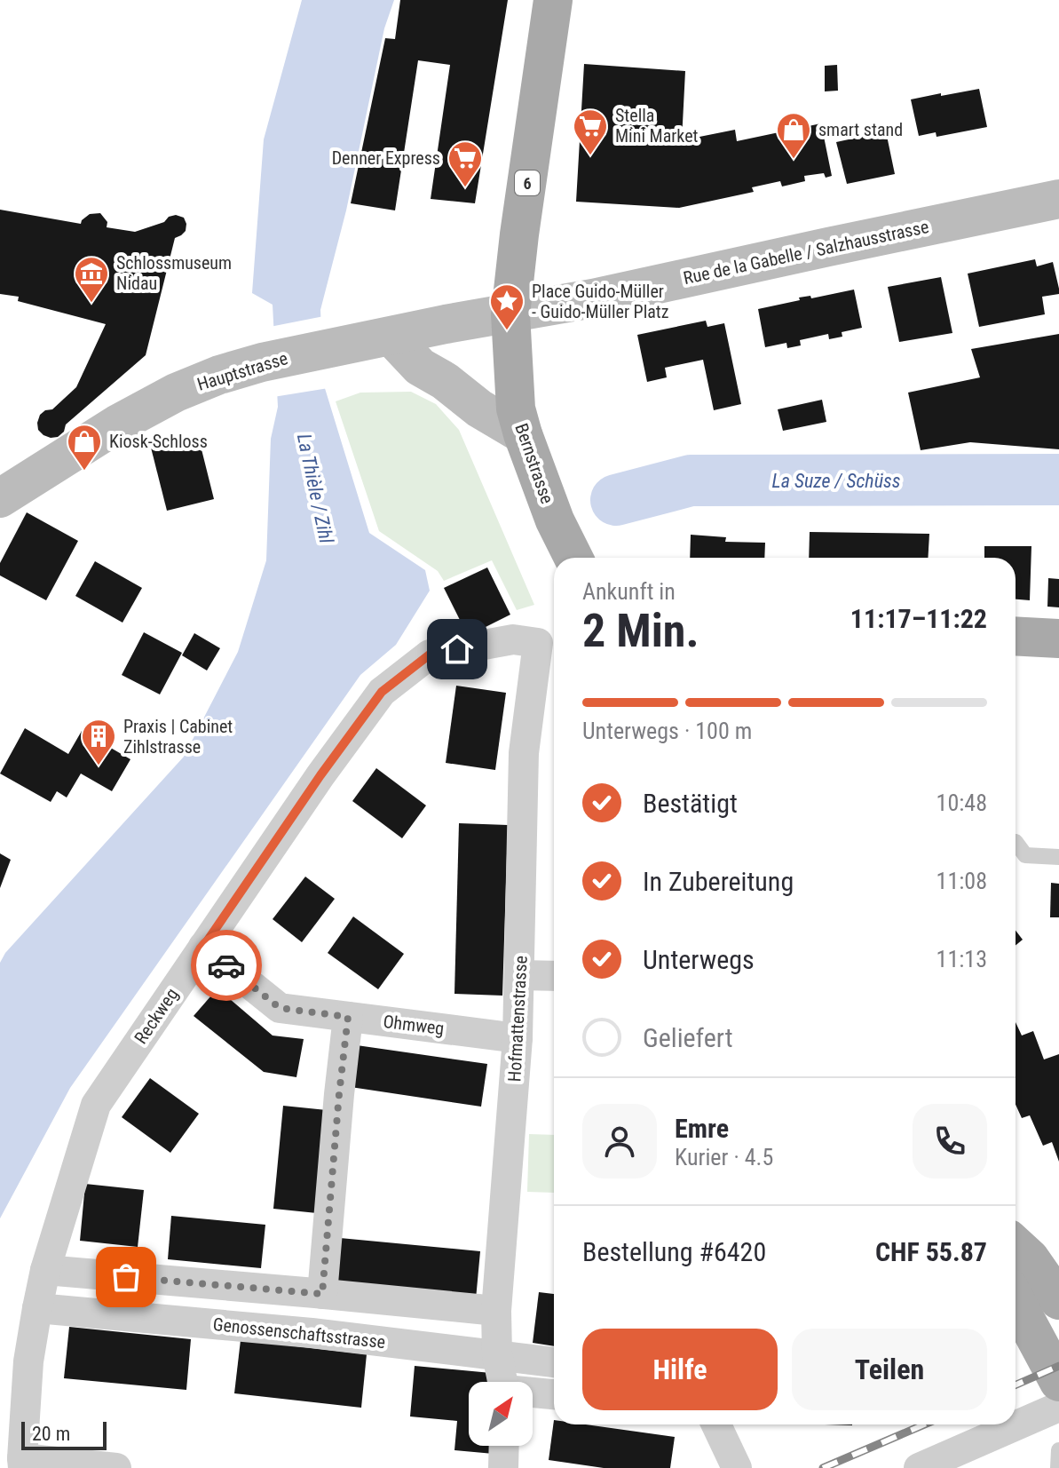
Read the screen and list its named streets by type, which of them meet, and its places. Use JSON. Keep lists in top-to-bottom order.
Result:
{
  "streets": {
    "main road": [
      "6",
      "Rue de la Gabelle / Salzhausstrasse",
      "Hauptstrasse",
      "Bernstrasse"
    ],
    "street": [
      "Reckweg",
      "Hofmattenstrasse",
      "Ohmweg",
      "Genossenschaftsstrasse"
    ]
  },
  "crossings": [
    ["6", "Rue de la Gabelle / Salzhausstrasse"],
    ["6", "Hauptstrasse"],
    ["6", "Bernstrasse"],
    ["Rue de la Gabelle / Salzhausstrasse", "Hauptstrasse"],
    ["Rue de la Gabelle / Salzhausstrasse", "Bernstrasse"],
    ["Hauptstrasse", "Bernstrasse"],
    ["Reckweg", "Hofmattenstrasse"],
    ["Reckweg", "Ohmweg"],
    ["Reckweg", "Genossenschaftsstrasse"],
    ["Hofmattenstrasse", "Ohmweg"],
    ["Hofmattenstrasse", "Genossenschaftsstrasse"]
  ],
  "water": ["La Suze / Schüss", "La Thièle / Zihl"],
  "places": {
    "supermarket": ["Stella Mini Market", "Denner Express"],
    "shop": ["smart stand", "Kiosk-Schloss"],
    "museum": ["Schlossmuseum Nidau"],
    "place": ["Place Guido-Müller - Guido-Müller Platz"],
    "building": ["Praxis | Cabinet Zihlstrasse"]
  },
  "scale_bar": "20 m",
  "north": "top right",
  "page": {
    "heading": ["2 Min.", "Ankunft in", "11:17–11:22"],
    "panel": [
      "Emre",
      "Kurier · 4.5",
      "Bestellung #6420",
      "CHF 55.87"
    ],
    "bar": "Unterwegs · 100 m",
    "list": [
      ["Bestätigt", "10:48"],
      ["In Zubereitung", "11:08"],
      ["Unterwegs", "11:13"],
      "Geliefert"
    ],
    "buttons": ["Hilfe", "Teilen"],
    "scale": "20 m"
  }
}
